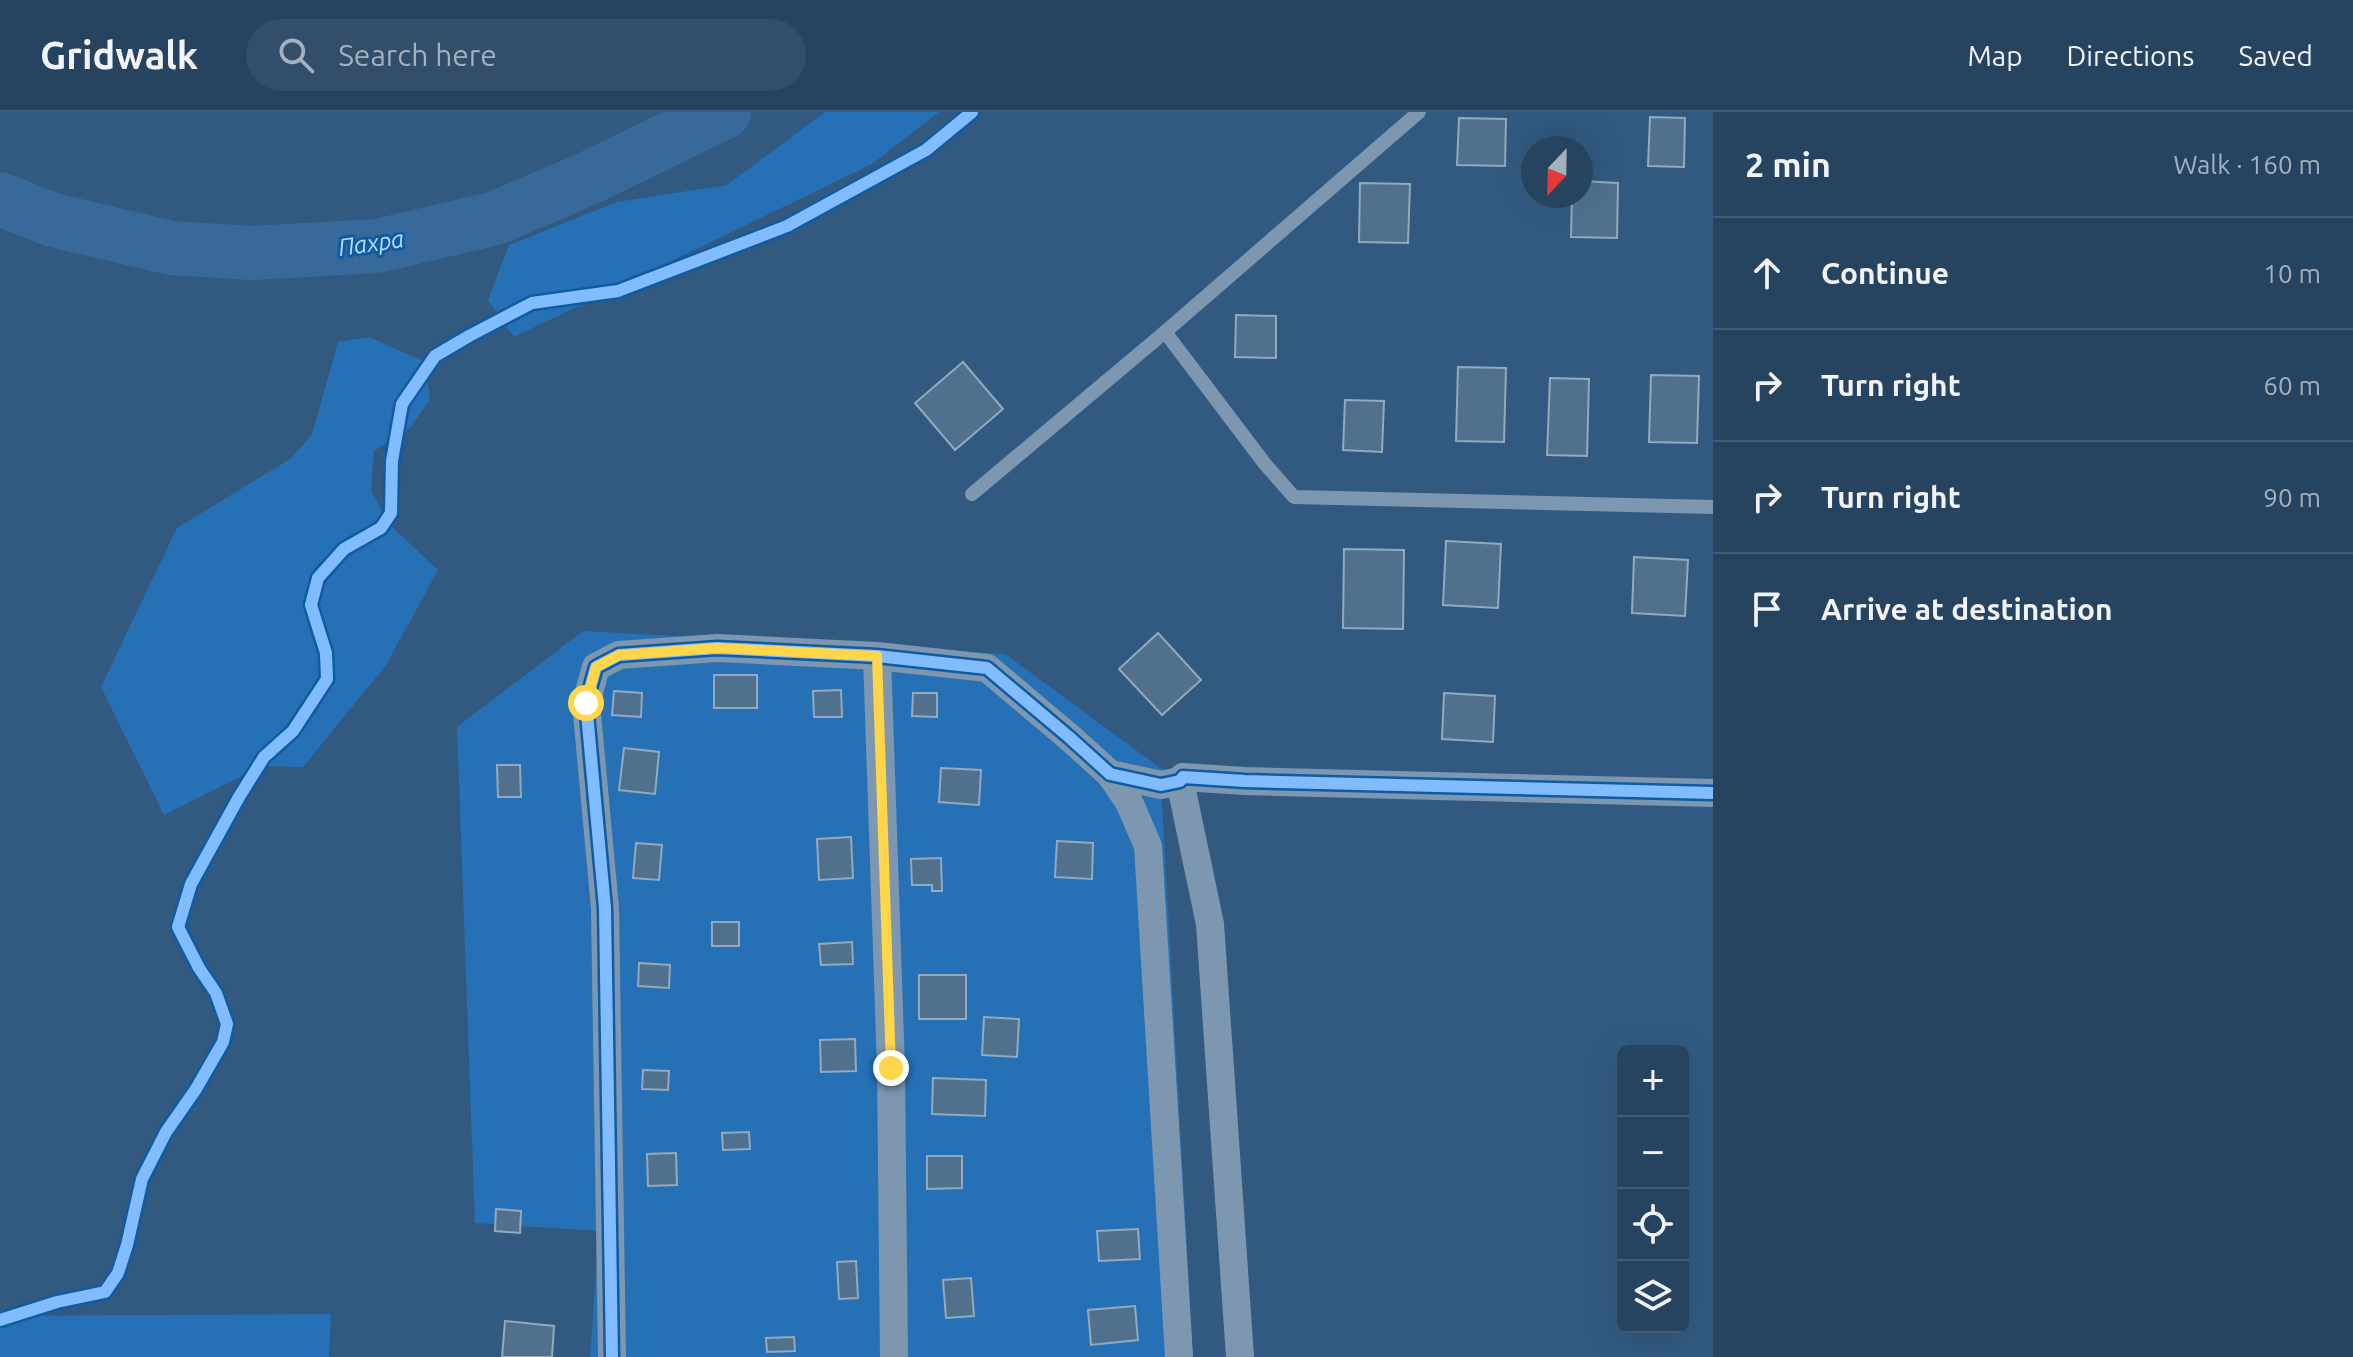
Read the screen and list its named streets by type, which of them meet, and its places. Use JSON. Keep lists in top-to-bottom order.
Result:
{
  "water": ["Пахра"],
  "north": "bottom",
  "page": {
    "header": "Gridwalk",
    "search": "Search here",
    "nav": ["Map", "Directions", "Saved"],
    "heading": ["2 min", "Walk · 160 m"],
    "list": [
      ["Continue", "10 m"],
      ["Turn right", "60 m"],
      ["Turn right", "90 m"],
      "Arrive at destination"
    ],
    "map_buttons": ["+", "−"]
  }
}
